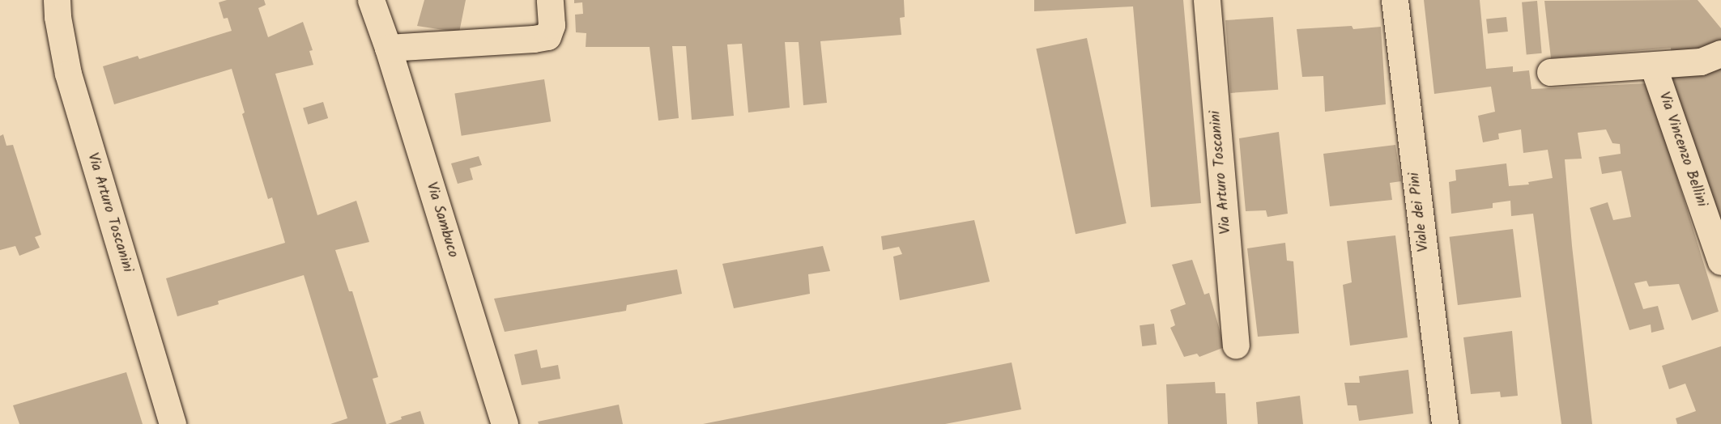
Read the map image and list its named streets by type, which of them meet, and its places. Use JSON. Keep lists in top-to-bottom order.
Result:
{
  "streets": {
    "street": [
      "Via Vincenzo Bellini",
      "Via Arturo Toscanini",
      "Viale dei Pini",
      "Via Sambuco"
    ]
  }
}
